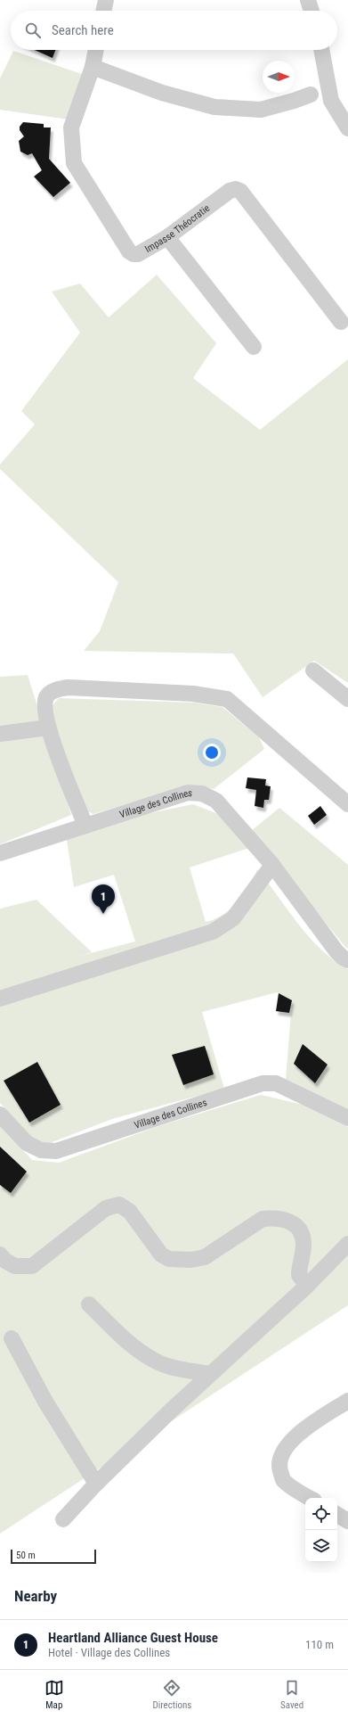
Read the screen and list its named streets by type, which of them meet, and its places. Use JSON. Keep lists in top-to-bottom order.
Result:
{
  "streets": {
    "street": ["Impasse Théocratie", "Village des Collines"]
  },
  "scale_bar": "50 m",
  "north": "right",
  "page": {
    "search": "Search here",
    "pins": "1",
    "scale": "50 m",
    "heading": "Nearby",
    "list": [
      {
        "mark": "1",
        "name": "Heartland Alliance Guest House",
        "note": "Hotel · Village des Collines",
        "value": "110 m"
      }
    ],
    "nav": ["Map", "Directions", "Saved"]
  }
}
